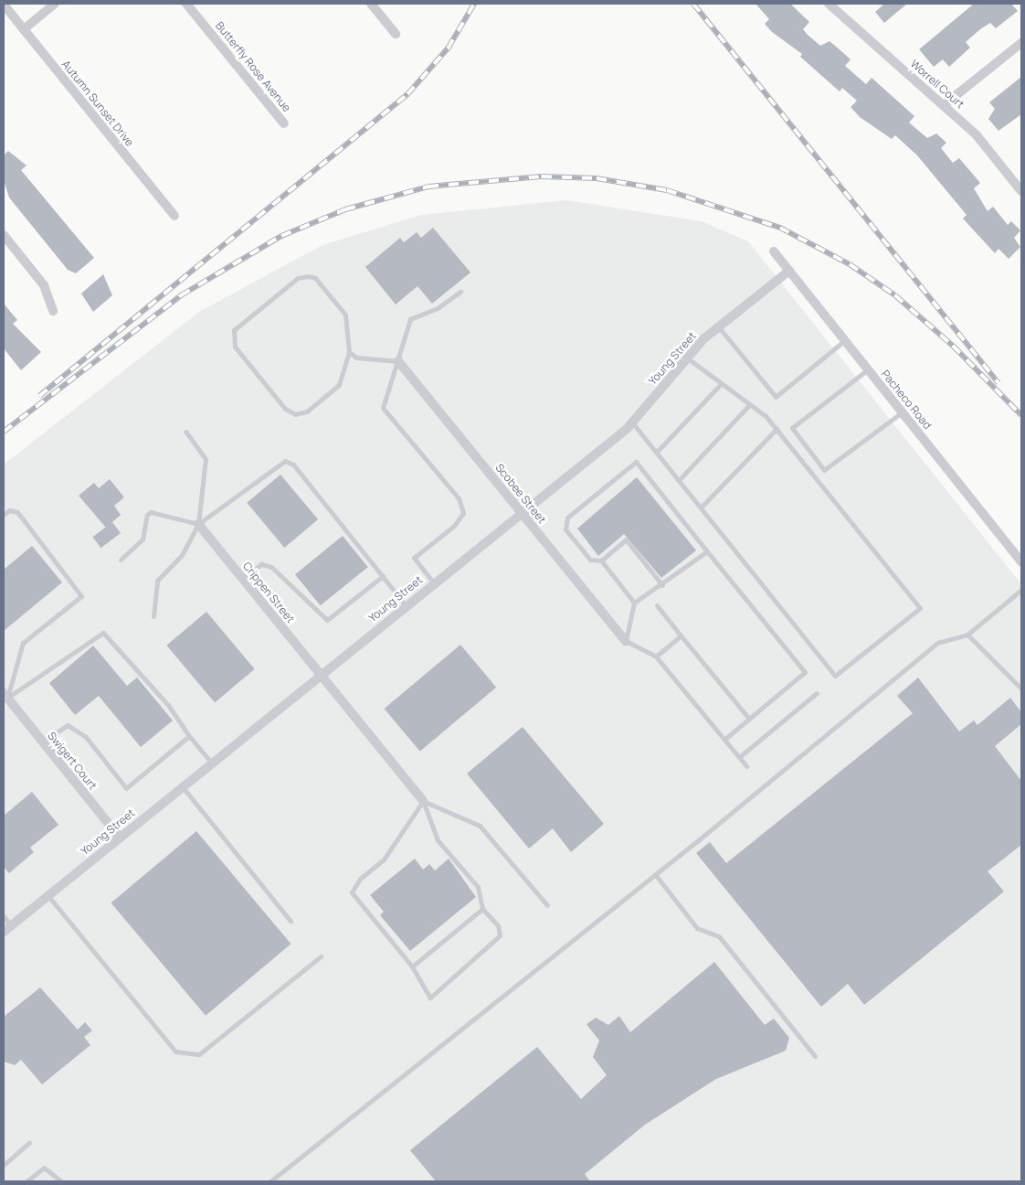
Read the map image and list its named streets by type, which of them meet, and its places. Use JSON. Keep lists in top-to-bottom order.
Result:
{
  "streets": {
    "street": [
      "Butterfly Rose Avenue",
      "Worrell Court",
      "Autumn Sunset Drive",
      "Young Street",
      "Pacheco Road",
      "Scobee Street",
      "Crippen Street",
      "Swigert Court"
    ]
  },
  "crossings": [
    ["Young Street", "Pacheco Road"],
    ["Young Street", "Scobee Street"],
    ["Young Street", "Crippen Street"],
    ["Young Street", "Swigert Court"]
  ]
}
